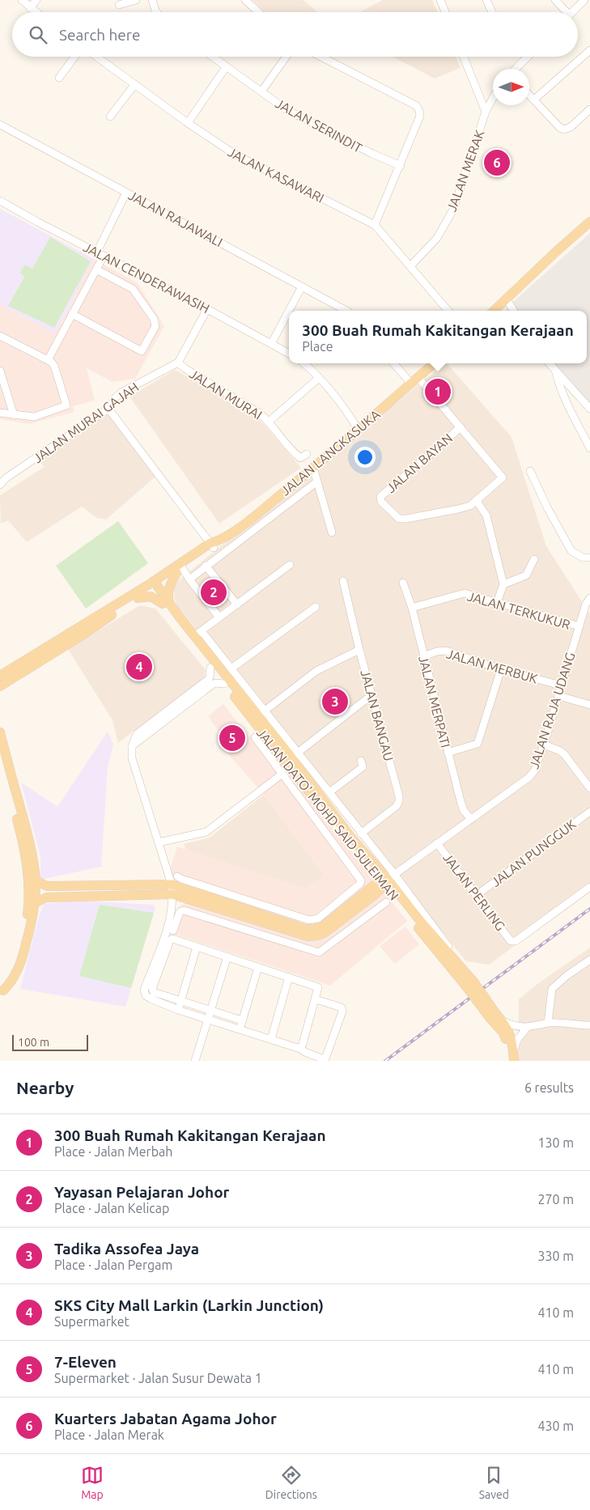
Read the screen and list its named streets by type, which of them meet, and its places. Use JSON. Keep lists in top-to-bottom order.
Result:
{
  "streets": {
    "main road": ["JALAN LANGKASUKA", "JALAN DATO' MOHD SAID SULEIMAN"],
    "street": [
      "JALAN SERINDIT",
      "JALAN MERAK",
      "JALAN KASAWARI",
      "JALAN RAJAWALI",
      "JALAN CENDERAWASIH",
      "JALAN MURAI",
      "JALAN MURAI GAJAH",
      "JALAN BAYAN",
      "JALAN TERKUKUR",
      "JALAN MERBUK",
      "JALAN MERPATI",
      "JALAN RAJA UDANG",
      "JALAN BANGAU",
      "JALAN PUNGGUK",
      "JALAN PERLING"
    ]
  },
  "crossings": [
    ["JALAN MERAK", "JALAN KASAWARI"],
    ["JALAN MURAI", "JALAN MURAI GAJAH"],
    ["JALAN LANGKASUKA", "JALAN DATO' MOHD SAID SULEIMAN"],
    ["JALAN TERKUKUR", "JALAN MERPATI"],
    ["JALAN TERKUKUR", "JALAN RAJA UDANG"],
    ["JALAN MERBUK", "JALAN MERPATI"],
    ["JALAN MERBUK", "JALAN RAJA UDANG"],
    ["JALAN MERPATI", "JALAN RAJA UDANG"],
    ["JALAN RAJA UDANG", "JALAN DATO' MOHD SAID SULEIMAN"],
    ["JALAN RAJA UDANG", "JALAN PERLING"],
    ["JALAN PUNGGUK", "JALAN PERLING"]
  ],
  "scale_bar": "100 m",
  "north": "right",
  "page": {
    "search": "Search here",
    "pins": [
      "6",
      "1",
      "2",
      "4",
      "3",
      "5"
    ],
    "popup": ["300 Buah Rumah Kakitangan Kerajaan", "Place"],
    "scale": "100 m",
    "heading": ["Nearby", "6 results"],
    "list": [
      {
        "mark": "1",
        "name": "300 Buah Rumah Kakitangan Kerajaan",
        "note": "Place · Jalan Merbah",
        "value": "130 m"
      },
      {
        "mark": "2",
        "name": "Yayasan Pelajaran Johor",
        "note": "Place · Jalan Kelicap",
        "value": "270 m"
      },
      {
        "mark": "3",
        "name": "Tadika Assofea Jaya",
        "note": "Place · Jalan Pergam",
        "value": "330 m"
      },
      {
        "mark": "4",
        "name": "SKS City Mall Larkin (Larkin Junction)",
        "note": "Supermarket",
        "value": "410 m"
      },
      {
        "mark": "5",
        "name": "7-Eleven",
        "note": "Supermarket · Jalan Susur Dewata 1",
        "value": "410 m"
      },
      {
        "mark": "6",
        "name": "Kuarters Jabatan Agama Johor",
        "note": "Place · Jalan Merak",
        "value": "430 m"
      }
    ],
    "nav": ["Map", "Directions", "Saved"]
  }
}
